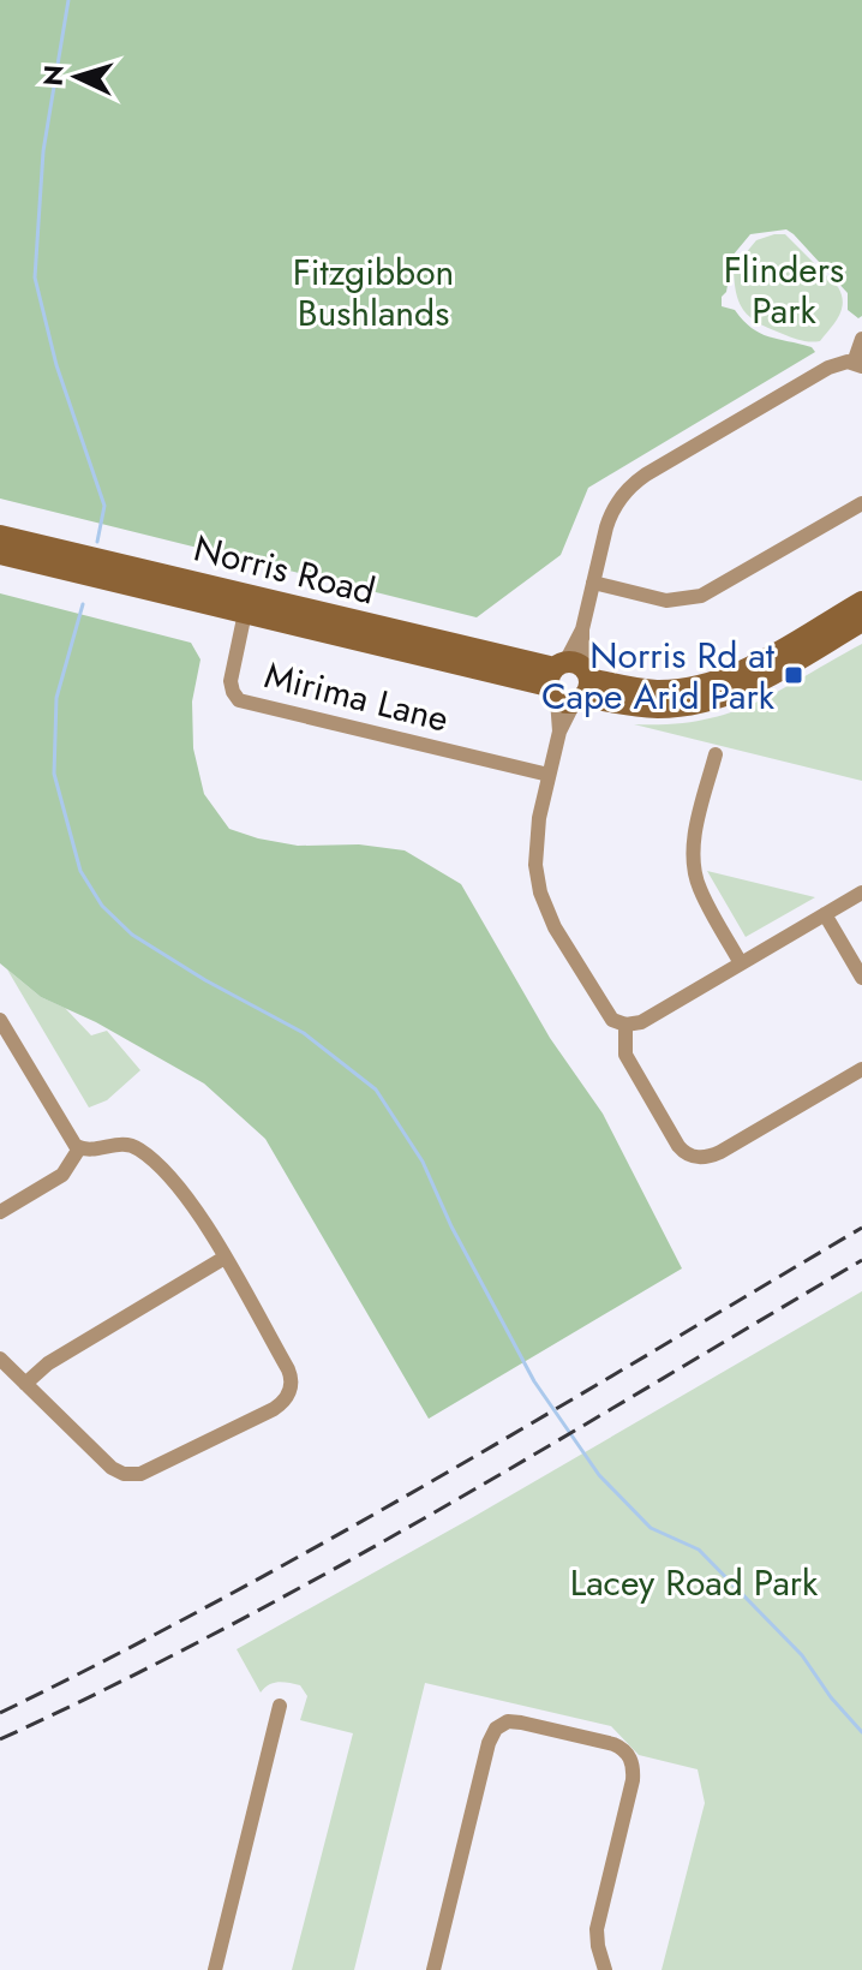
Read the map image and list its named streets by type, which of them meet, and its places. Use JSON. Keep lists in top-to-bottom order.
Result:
{
  "streets": {
    "main road": ["Norris Road"],
    "street": ["Mirima Lane"]
  },
  "crossings": [
    ["Norris Road", "Mirima Lane"]
  ],
  "parks": ["Flinders Park", "Fitzgibbon Bushlands", "Lacey Road Park"],
  "places": {
    "transit": ["Norris Rd at Cape Arid Park"]
  },
  "north": "left"
}
